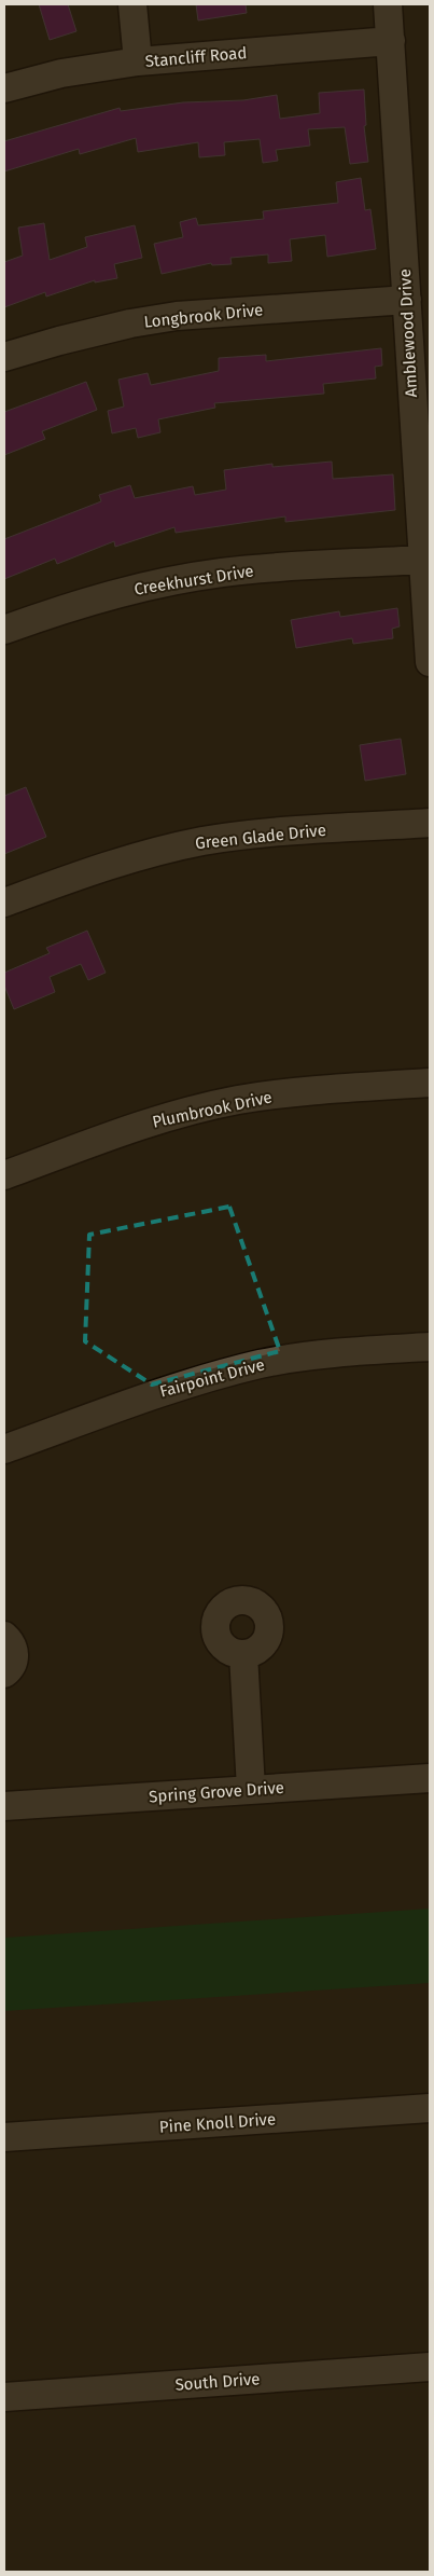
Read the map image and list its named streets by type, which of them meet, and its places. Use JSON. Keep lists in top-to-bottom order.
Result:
{
  "streets": {
    "street": [
      "Stancliff Road",
      "Longbrook Drive",
      "Amblewood Drive",
      "Creekhurst Drive",
      "Green Glade Drive",
      "Plumbrook Drive",
      "Fairpoint Drive",
      "Spring Grove Drive",
      "Pine Knoll Drive",
      "South Drive"
    ]
  },
  "crossings": [
    ["Stancliff Road", "Amblewood Drive"],
    ["Longbrook Drive", "Amblewood Drive"],
    ["Amblewood Drive", "Creekhurst Drive"]
  ]
}
